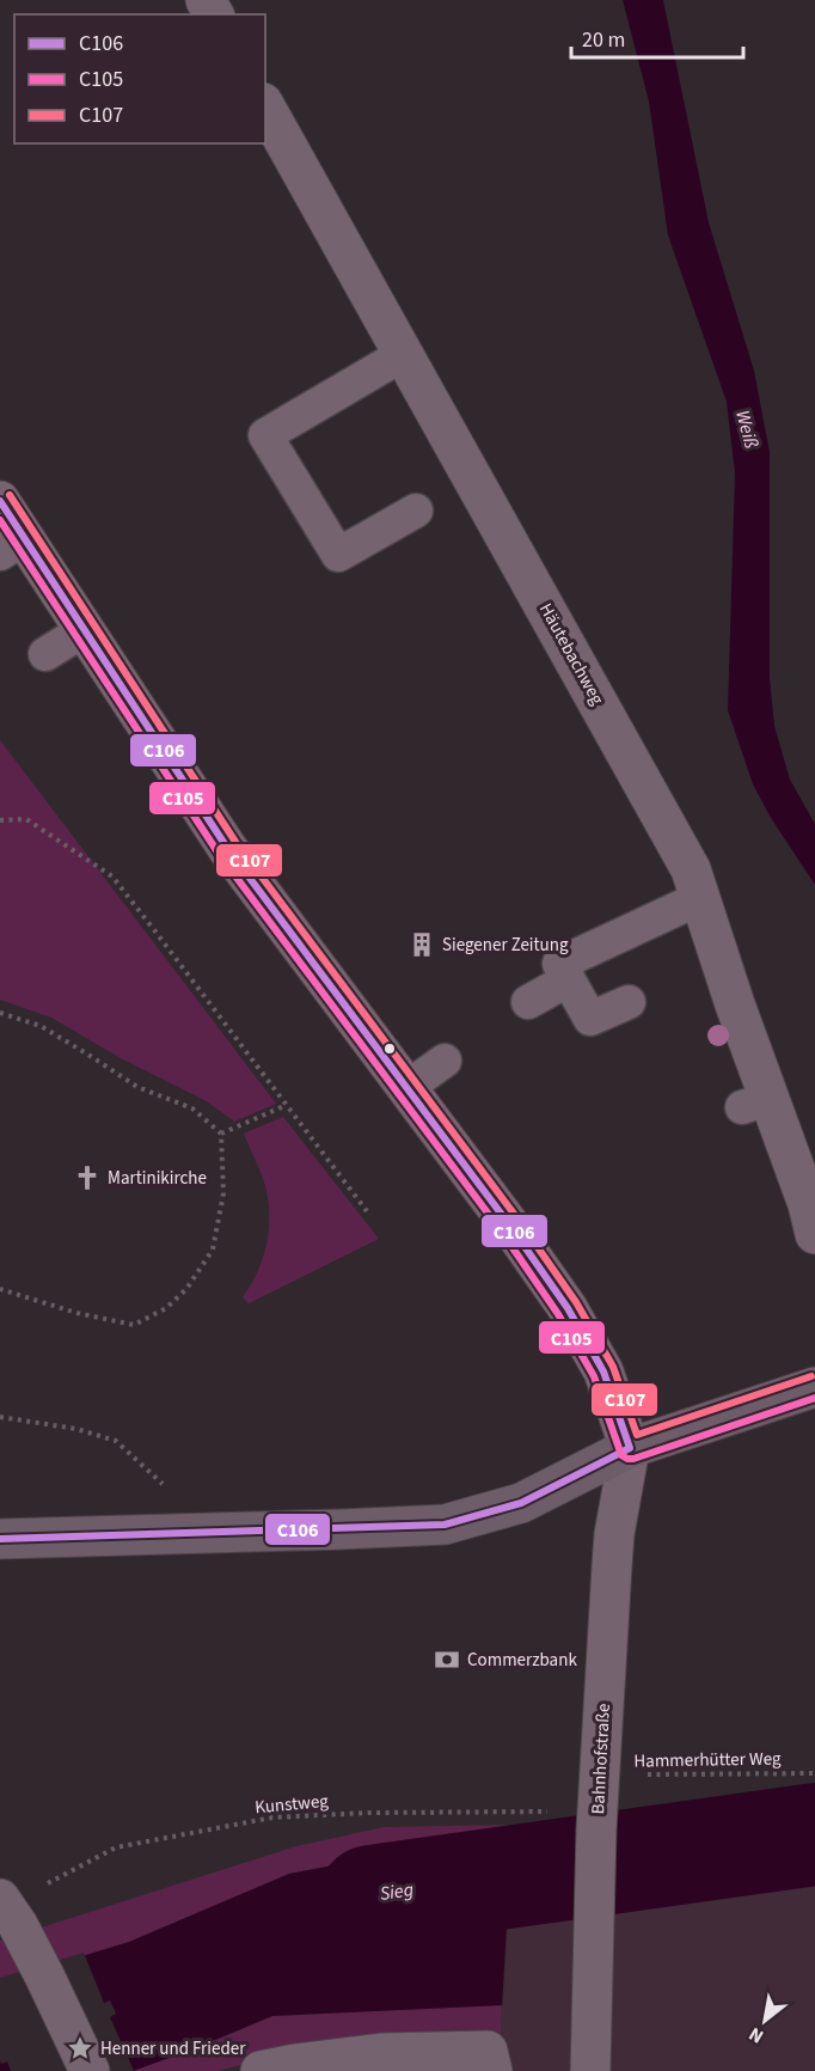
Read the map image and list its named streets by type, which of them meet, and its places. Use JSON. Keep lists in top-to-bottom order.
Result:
{
  "streets": {
    "street": ["Häutebachweg", "Bahnhofstraße"],
    "path": ["Hammerhütter Weg", "Kunstweg"]
  },
  "crossings": [
    ["Bahnhofstraße", "Hammerhütter Weg"],
    ["Bahnhofstraße", "Kunstweg"],
    ["Hammerhütter Weg", "Kunstweg"]
  ],
  "water": ["Weiß", "Sieg"],
  "places": {
    "building": ["Siegener Zeitung"],
    "church": ["Martinikirche"],
    "bank": ["Commerzbank"],
    "place": ["Henner und Frieder"]
  },
  "lines": ["transit line C107", "transit line C106", "transit line C105"],
  "legend": ["C106", "C105", "C107"],
  "scale_bar": "20 m",
  "north": "bottom left"
}
